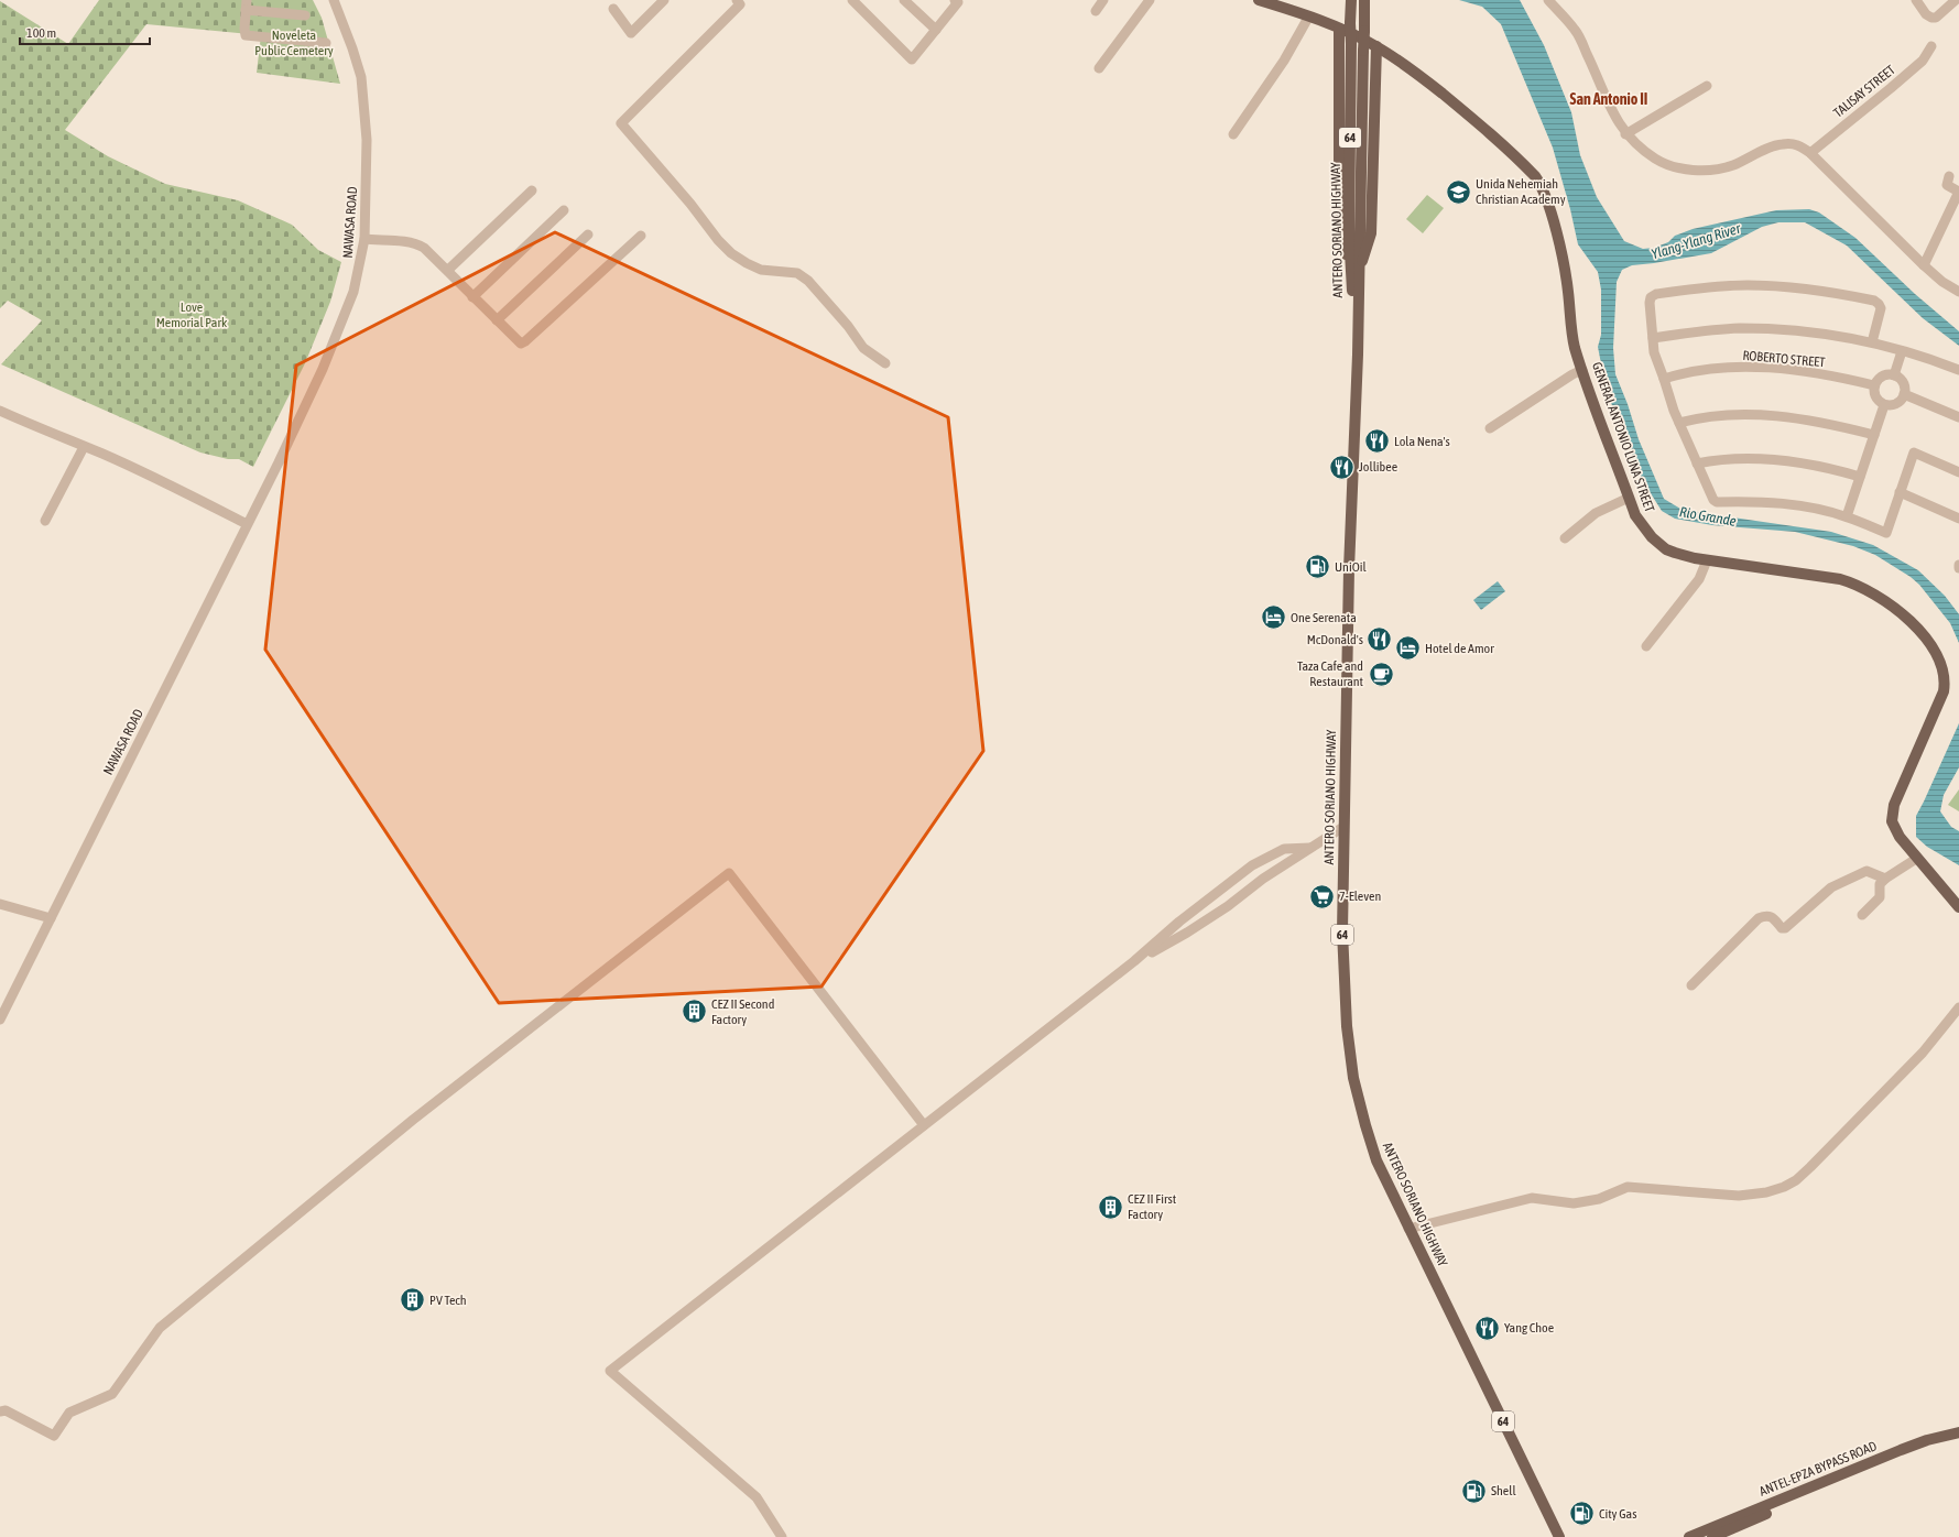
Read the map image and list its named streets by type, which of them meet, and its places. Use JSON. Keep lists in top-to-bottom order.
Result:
{
  "streets": {
    "main road": [
      "64",
      "ANTERO SORIANO HIGHWAY",
      "GENERAL ANTONIO LUNA STREET",
      "ANTEL-EPZA BYPASS ROAD"
    ],
    "street": ["TALISAY STREET", "NAWASA ROAD", "ROBERTO STREET"]
  },
  "districts": ["San Antonio II"],
  "water": ["Ylang-Ylang River", "Rio Grande"],
  "parks": ["Noveleta Public Cemetery", "Love Memorial Park"],
  "places": {
    "school or university": ["Unida Nehemiah Christian Academy"],
    "restaurant": [
      "Lola Nena's",
      "Jollibee",
      "McDonald's",
      "Yang Choe"
    ],
    "fuel station": ["UniOil", "Shell", "City Gas"],
    "hotel": ["One Serenata", "Hotel de Amor"],
    "cafe": ["Taza Cafe and Restaurant"],
    "supermarket": ["7-Eleven"],
    "building": ["CEZ II Second Factory", "CEZ II First Factory", "PV Tech"]
  },
  "scale_bar": "100 m"
}
